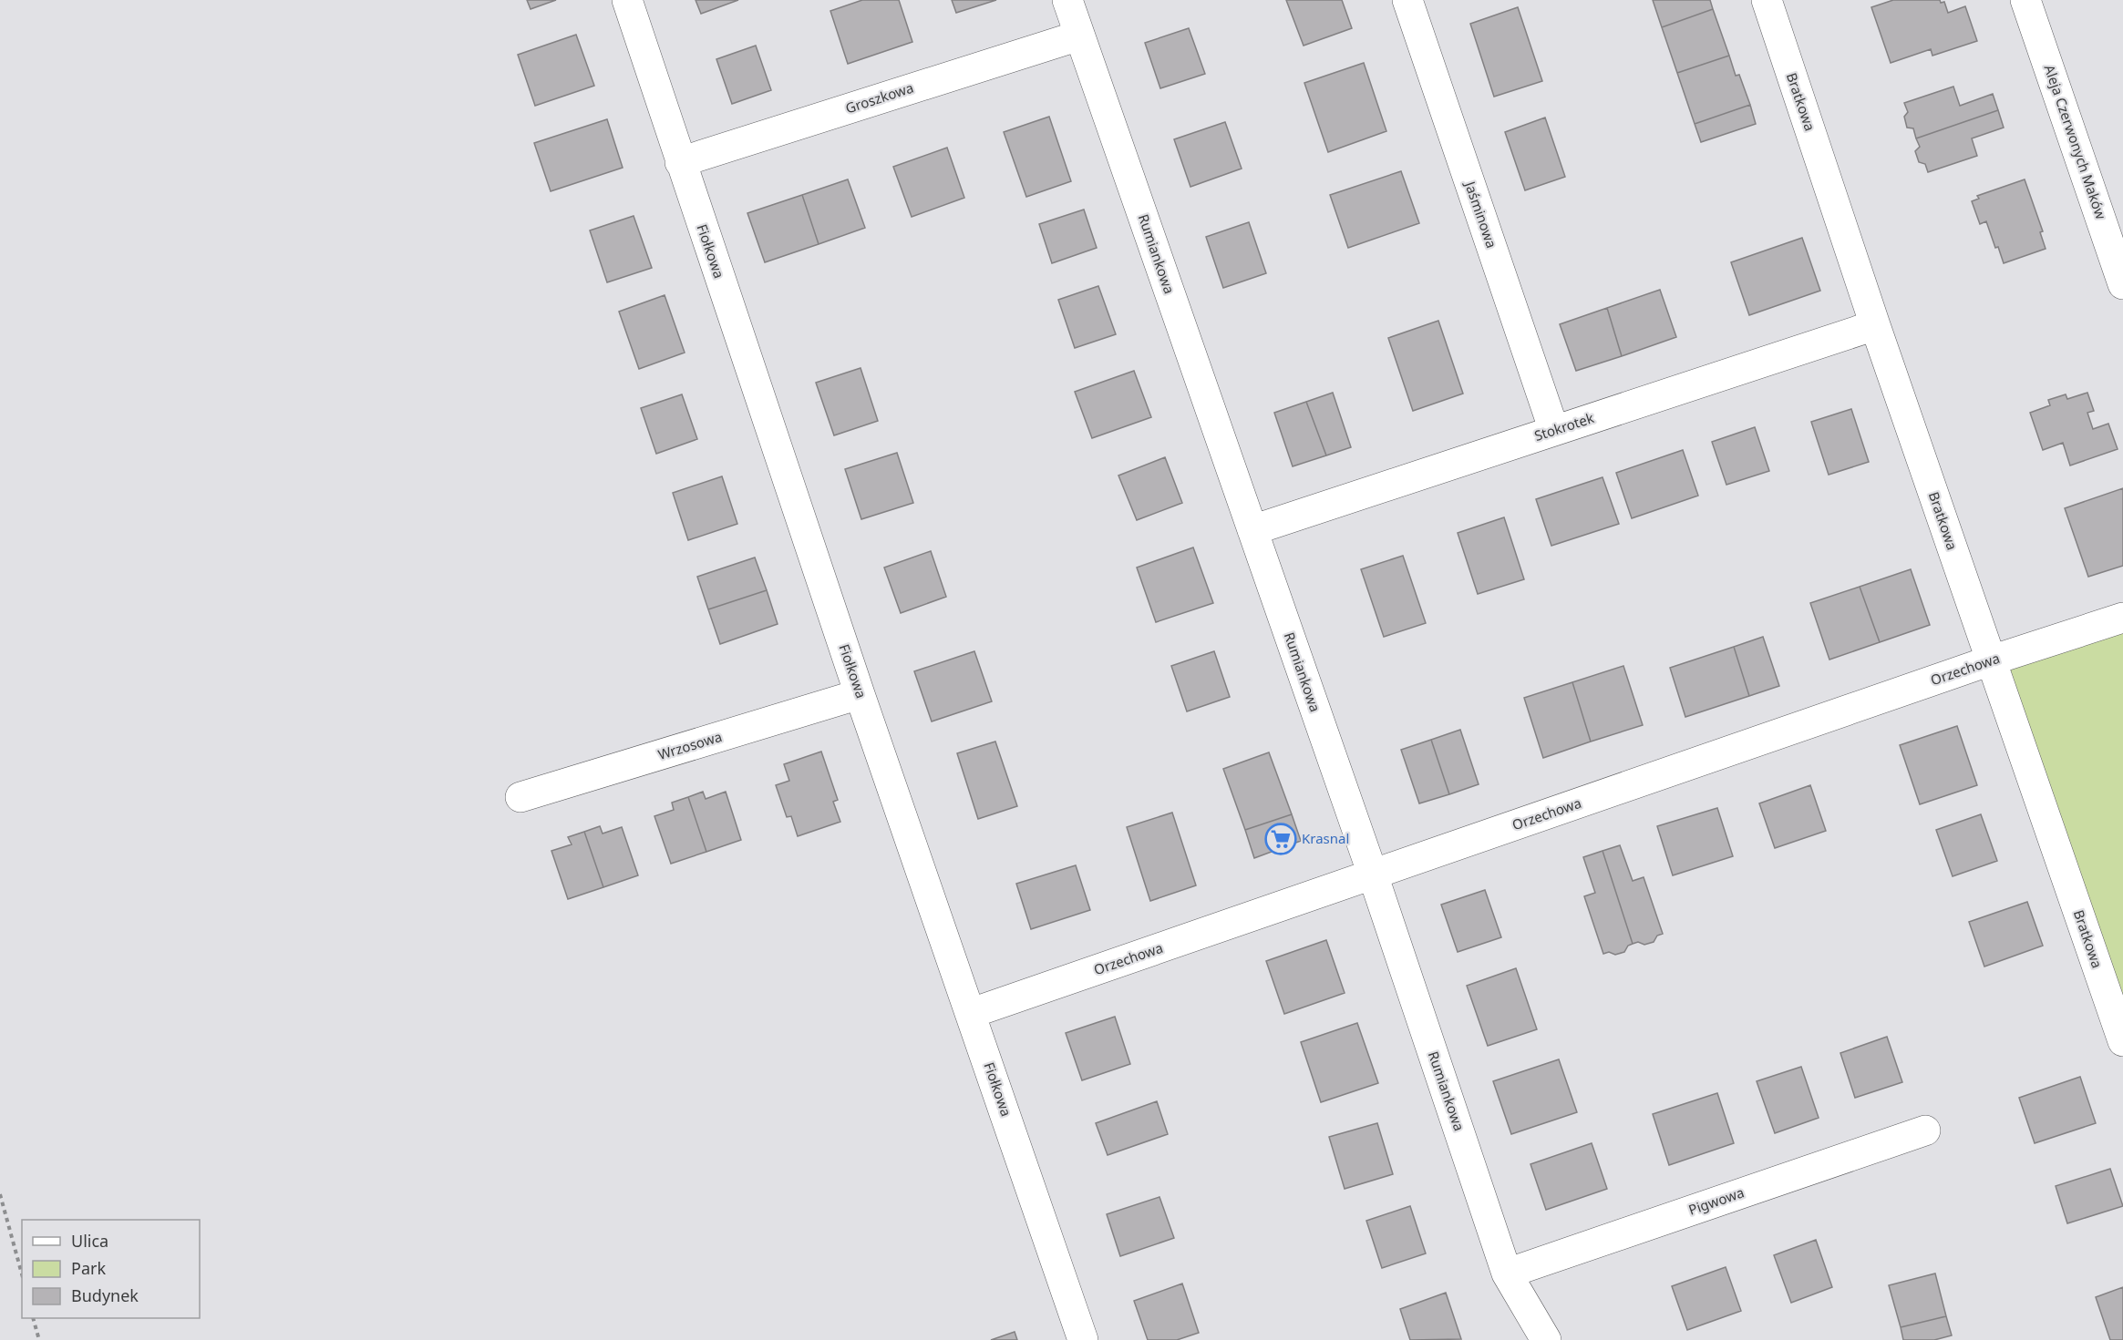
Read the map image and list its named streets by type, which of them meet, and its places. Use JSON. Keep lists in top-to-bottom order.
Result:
{
  "streets": {
    "street": [
      "Groszkowa",
      "Bratkowa",
      "Aleja Czerwonych Maków",
      "Jaśminowa",
      "Fiołkowa",
      "Rumiankowa",
      "Stokrotek",
      "Orzechowa",
      "Wrzosowa",
      "Pigwowa"
    ]
  },
  "crossings": [
    ["Groszkowa", "Fiołkowa"],
    ["Groszkowa", "Rumiankowa"],
    ["Bratkowa", "Stokrotek"],
    ["Bratkowa", "Orzechowa"],
    ["Jaśminowa", "Stokrotek"],
    ["Fiołkowa", "Orzechowa"],
    ["Fiołkowa", "Wrzosowa"],
    ["Rumiankowa", "Stokrotek"],
    ["Rumiankowa", "Orzechowa"],
    ["Rumiankowa", "Pigwowa"]
  ],
  "places": {
    "supermarket": ["Krasnal"]
  },
  "legend": ["Ulica", "Park", "Budynek"]
}
